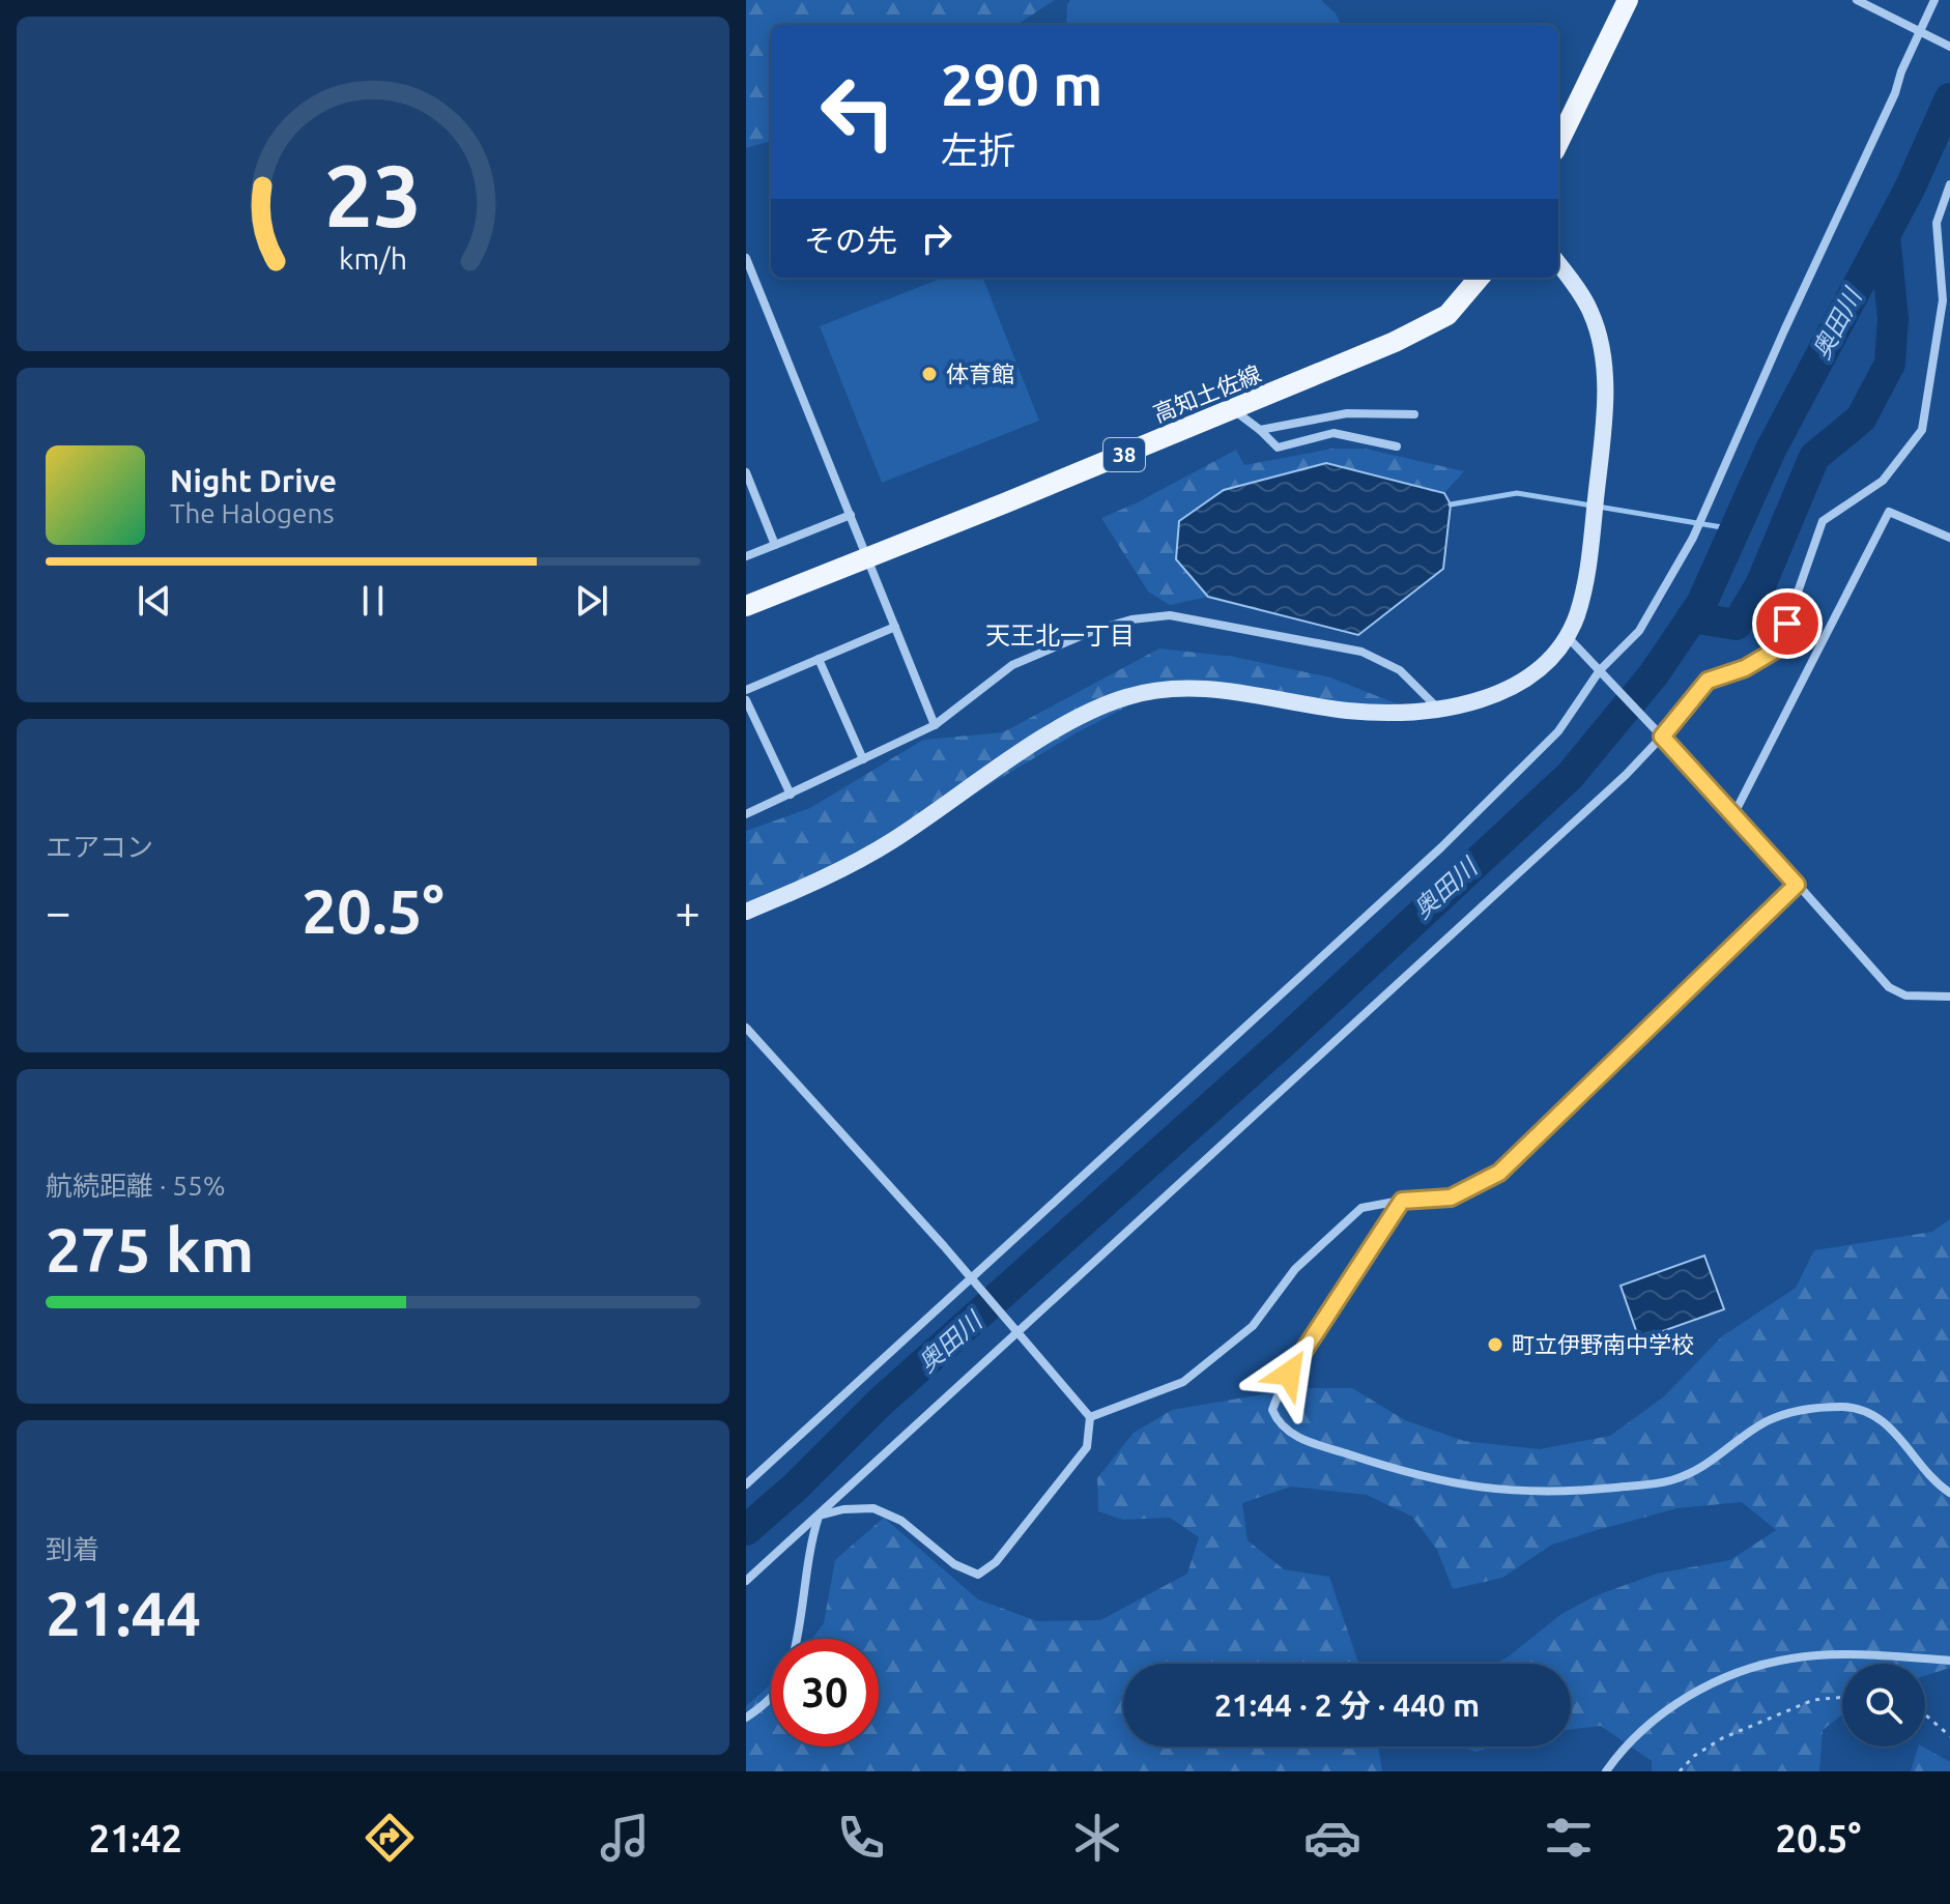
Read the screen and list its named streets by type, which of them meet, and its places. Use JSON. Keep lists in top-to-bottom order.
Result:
{
  "streets": {
    "main road": ["高知土佐線", "38"]
  },
  "districts": ["天王北一丁目"],
  "water": ["奥田川"],
  "places": ["体育館", "町立伊野南中学校"],
  "page": {
    "turn": ["290 m", "左折"],
    "then": "その先",
    "song": ["Night Drive", "The Halogens"],
    "tile": [
      "エアコン",
      ["航続距離 · 55%", "275 km"],
      ["到着", "21:44"]
    ],
    "heat": ["−", "20.5°", "+"],
    "limit": "30",
    "trip": "21:44 · 2 分 · 440 m",
    "tabs": ["21:42", "20.5°"],
    "gauge": ["23", "km/h"]
  }
}
